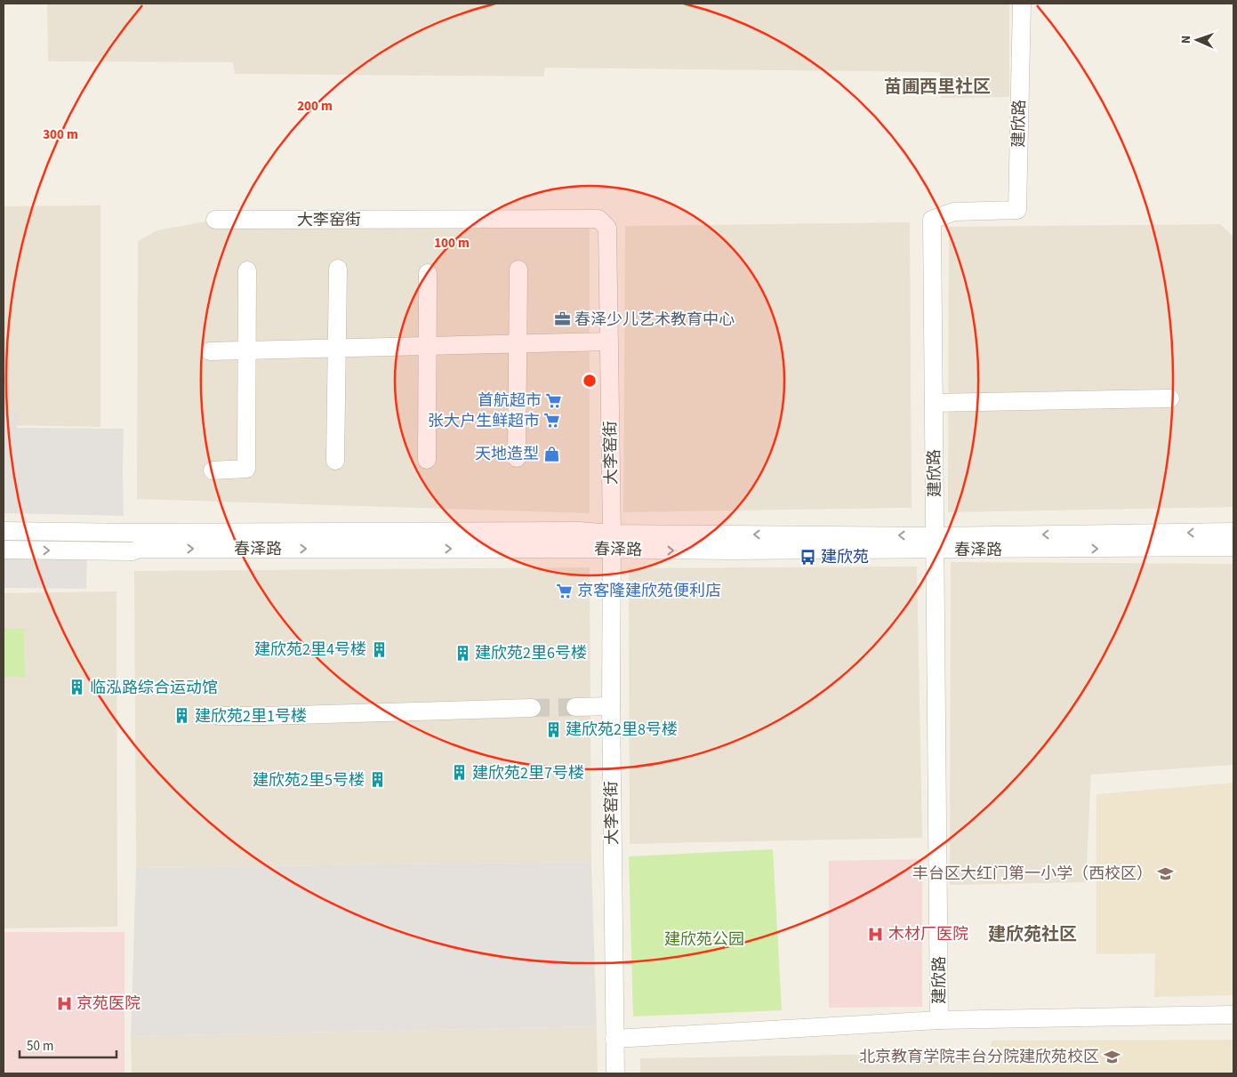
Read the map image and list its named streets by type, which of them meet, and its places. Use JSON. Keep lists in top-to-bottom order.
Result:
{
  "streets": {
    "street": ["建欣路", "大李窑街", "春泽路"]
  },
  "crossings": [
    ["建欣路", "春泽路"],
    ["大李窑街", "春泽路"]
  ],
  "districts": ["苗圃西里社区", "建欣苑社区"],
  "parks": ["建欣苑公园"],
  "places": {
    "office": ["春泽少儿艺术教育中心"],
    "supermarket": ["首航超市", "张大户生鲜超市", "京客隆建欣苑便利店"],
    "shop": ["天地造型"],
    "bus stop": ["建欣苑"],
    "building": [
      "建欣苑2里4号楼",
      "建欣苑2里6号楼",
      "临泓路综合运动馆",
      "建欣苑2里1号楼",
      "建欣苑2里8号楼",
      "建欣苑2里7号楼",
      "建欣苑2里5号楼"
    ],
    "school or university": ["丰台区大红门第一小学（西校区）", "北京教育学院丰台分院建欣苑校区"],
    "hospital": ["木材厂医院", "京苑医院"]
  },
  "scale_bar": "50 m",
  "north": "left",
  "rings": ["200 m", "300 m", "100 m"]
}
